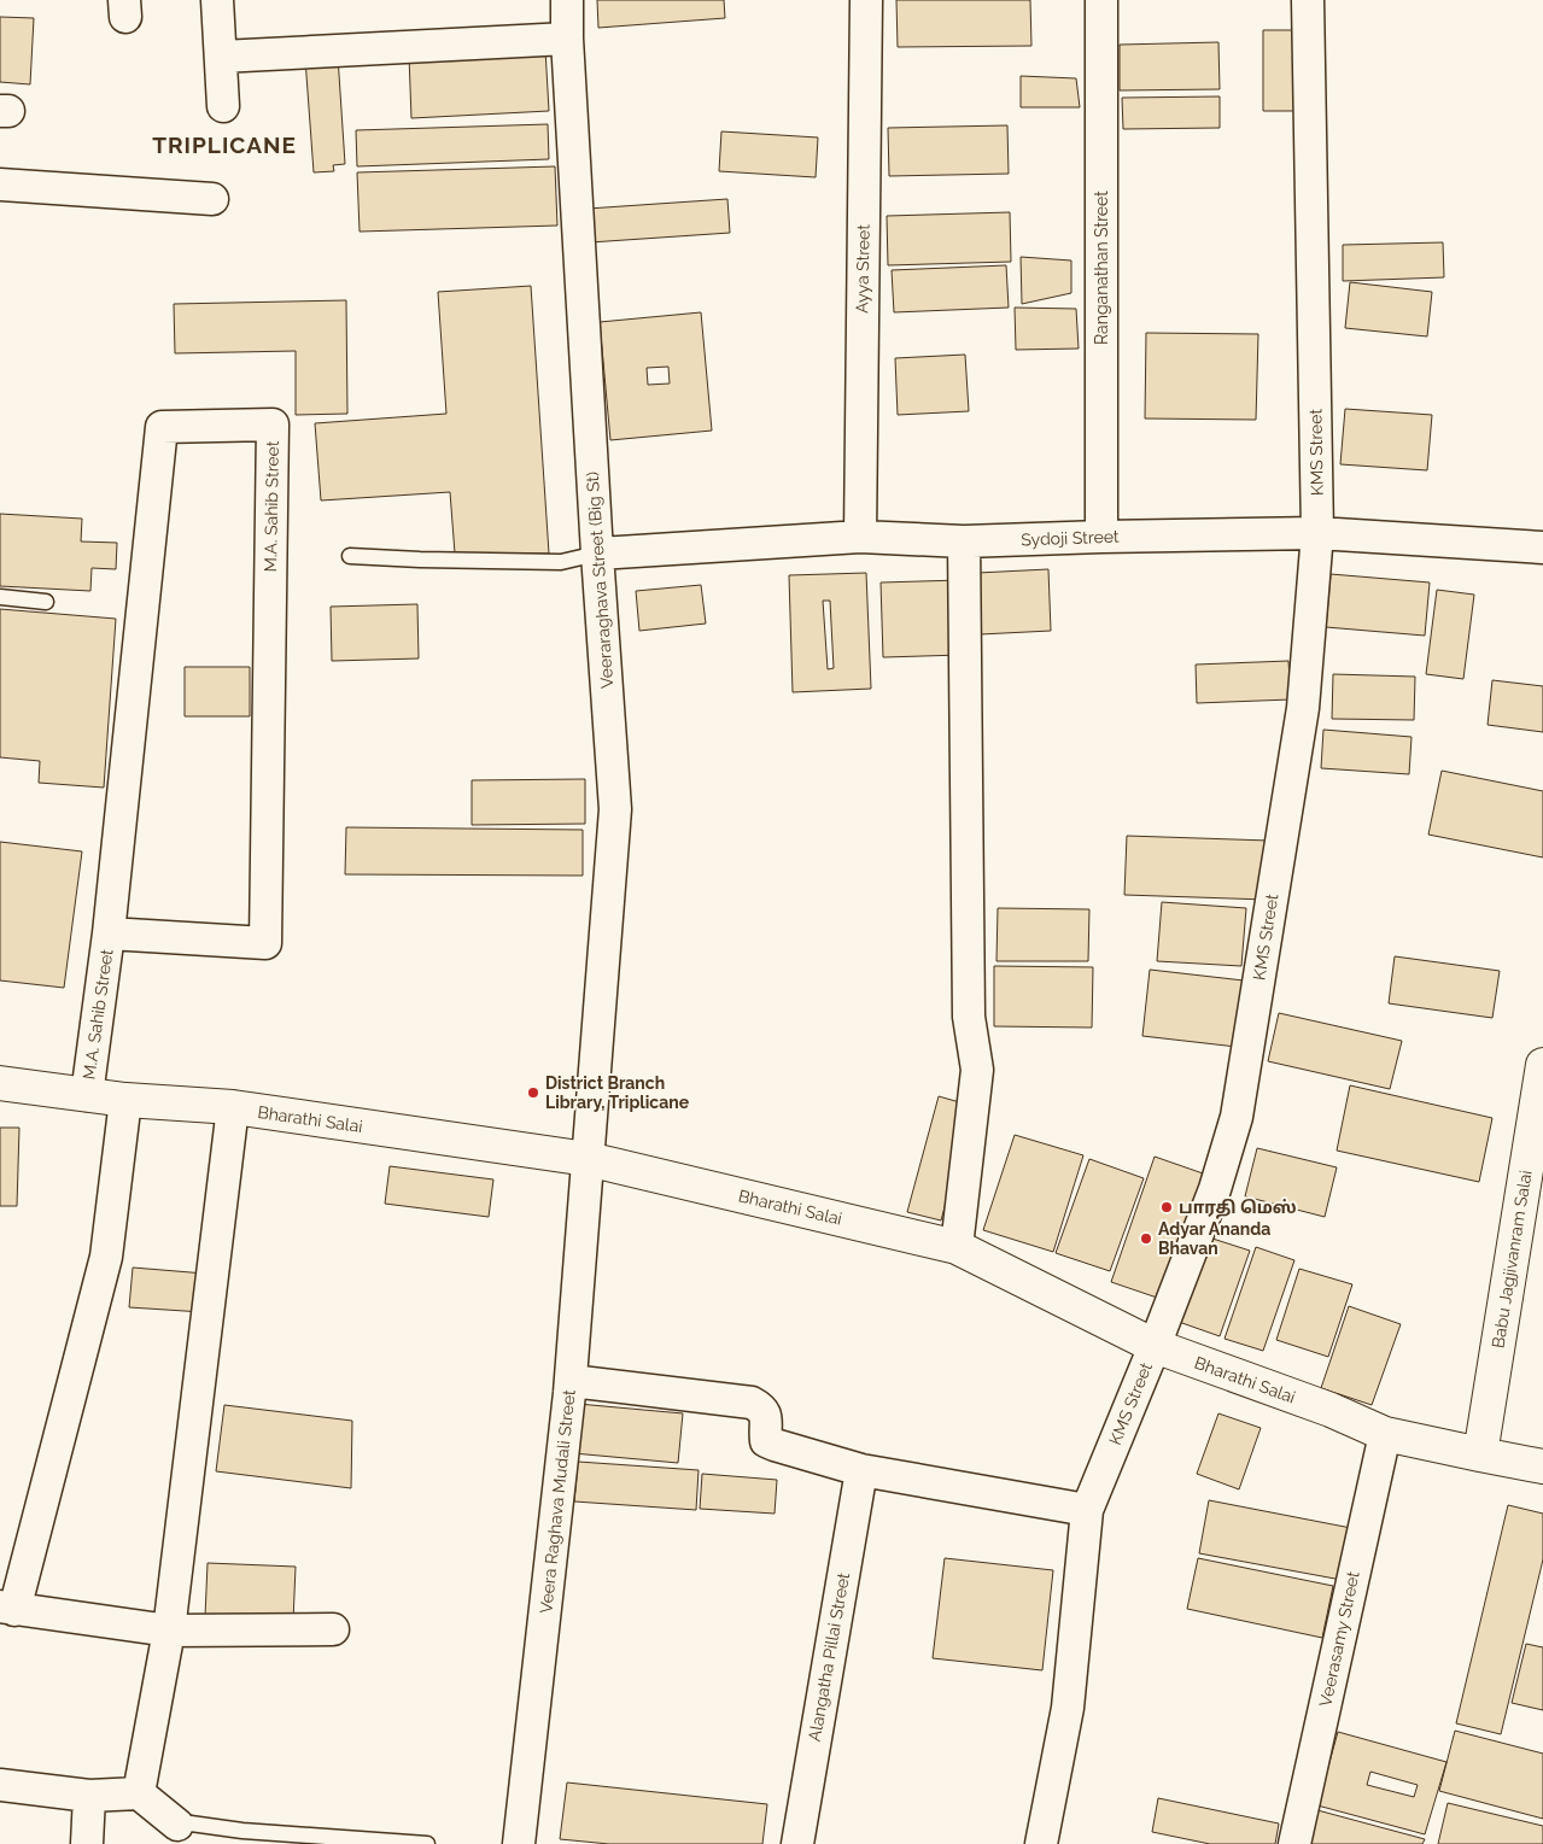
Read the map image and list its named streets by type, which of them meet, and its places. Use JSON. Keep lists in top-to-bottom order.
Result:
{
  "streets": {
    "street": [
      "Ranganathan Street",
      "Ayya Street",
      "KMS Street",
      "M.A. Sahib Street",
      "Sydoji Street",
      "Veeraraghava Street (Big St)",
      "Bharathi Salai",
      "Babu Jagjivanram Salai",
      "Veera Raghava Mudali Street",
      "Veerasamy Street",
      "Alangatha Pillai Street"
    ]
  },
  "crossings": [
    ["Ranganathan Street", "Sydoji Street"],
    ["Ayya Street", "Sydoji Street"],
    ["KMS Street", "Sydoji Street"],
    ["KMS Street", "Bharathi Salai"],
    ["M.A. Sahib Street", "Bharathi Salai"],
    ["Sydoji Street", "Veeraraghava Street (Big St)"],
    ["Veeraraghava Street (Big St)", "Bharathi Salai"],
    ["Veeraraghava Street (Big St)", "Veera Raghava Mudali Street"],
    ["Bharathi Salai", "Babu Jagjivanram Salai"],
    ["Bharathi Salai", "Veera Raghava Mudali Street"],
    ["Bharathi Salai", "Veerasamy Street"]
  ],
  "districts": ["TRIPLICANE"],
  "places": ["District Branch Library, Triplicane", "பாரதி மெஸ்", "Adyar Ananda Bhavan"]
}
